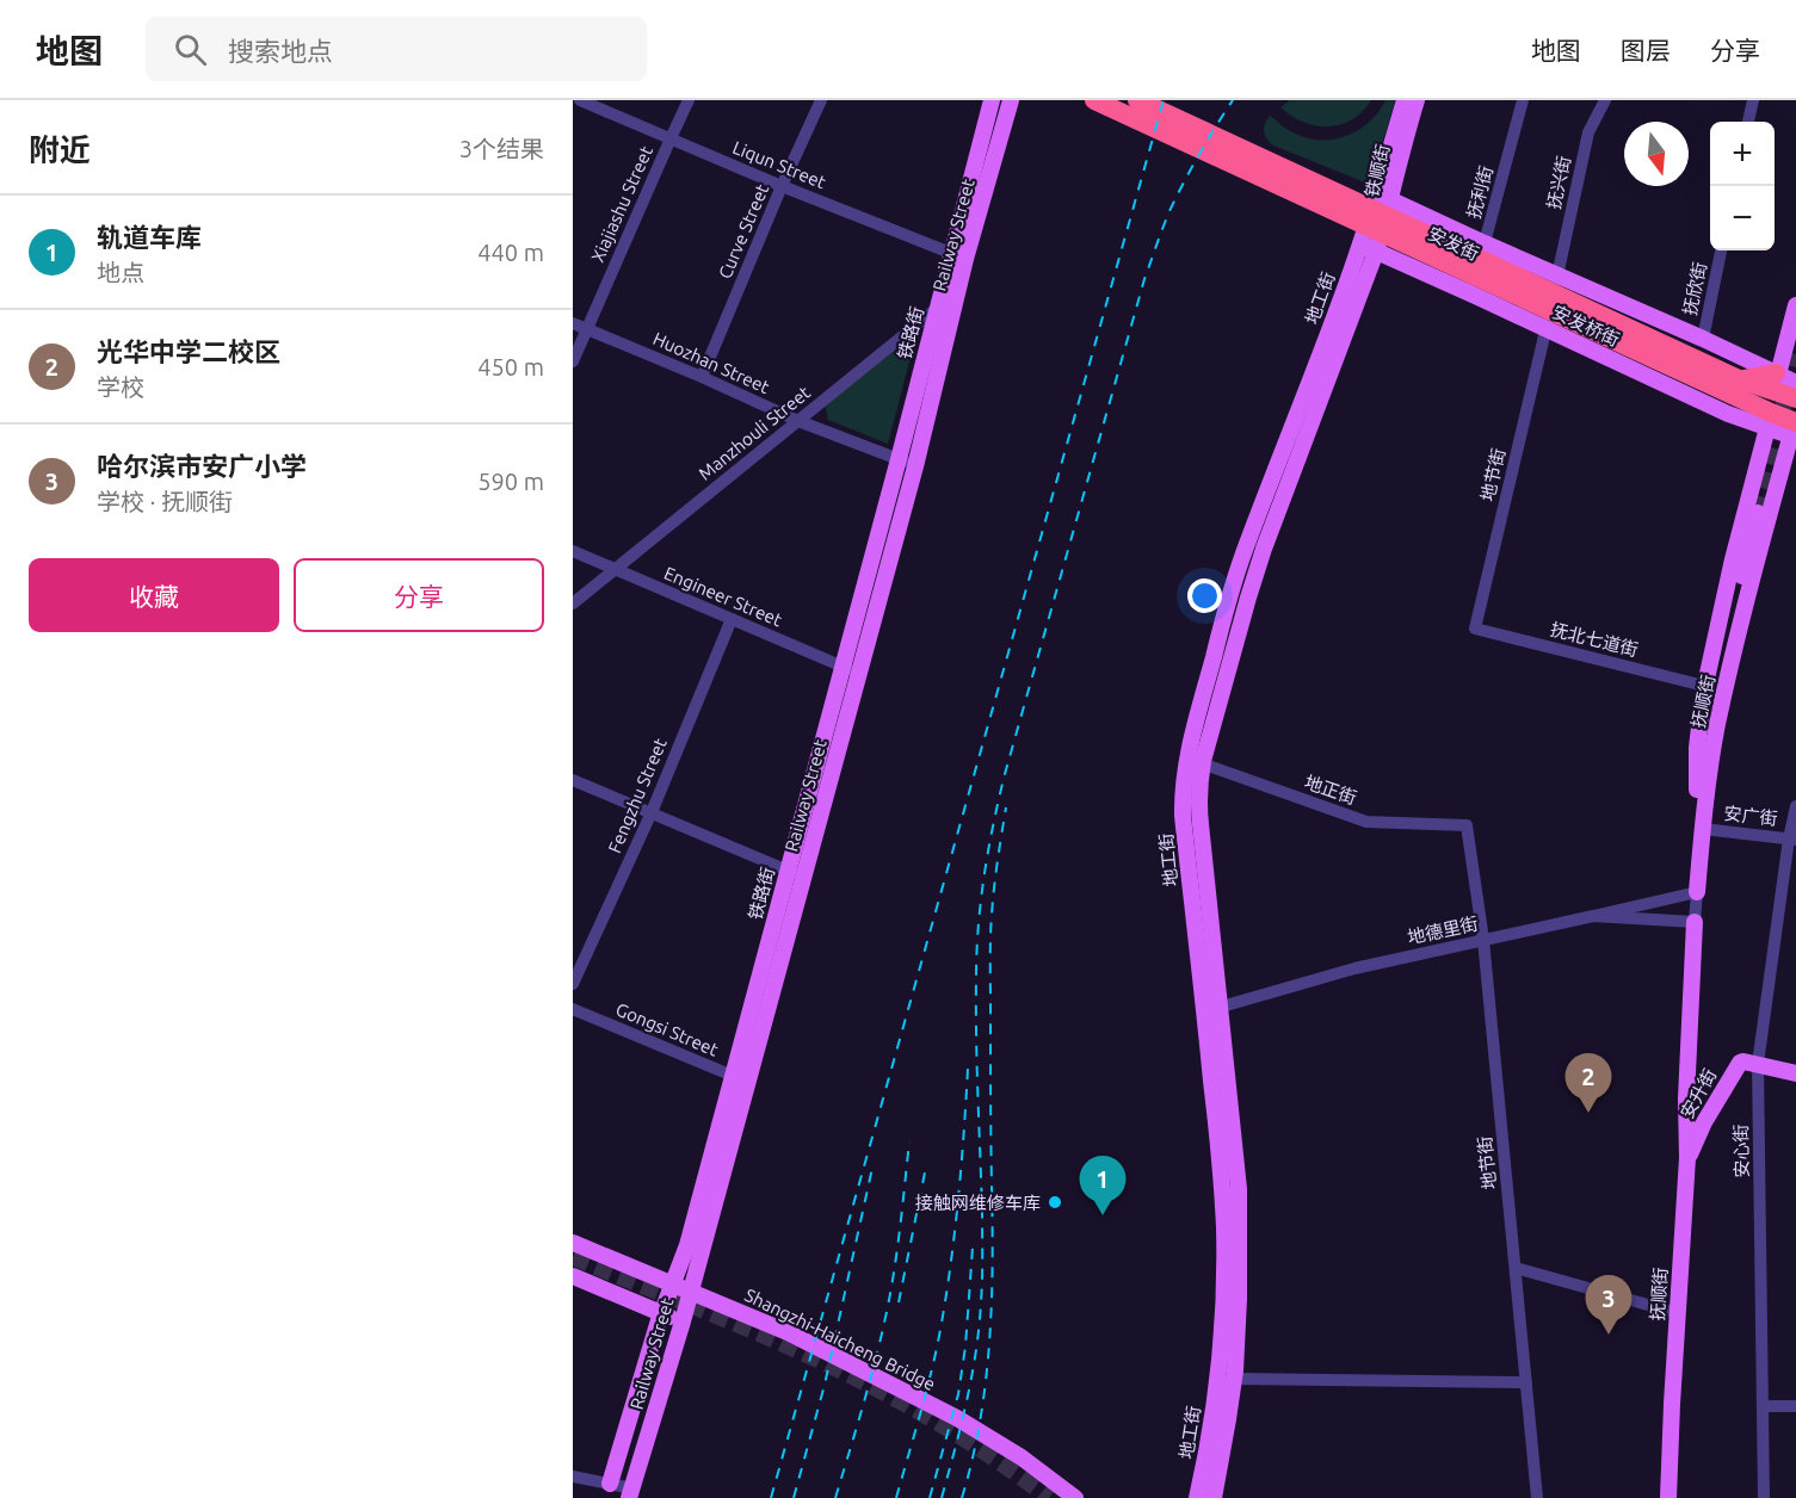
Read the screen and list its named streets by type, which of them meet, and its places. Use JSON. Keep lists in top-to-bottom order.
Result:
{
  "streets": {
    "highway": ["安发街"],
    "main road": [
      "铁顺街",
      "Railway Street",
      "地工街",
      "安发桥街",
      "铁路街",
      "抚顺街",
      "安升街",
      "Shangzhi-Haicheng Bridge"
    ],
    "street": [
      "Liqun Street",
      "抚兴街",
      "抚利街",
      "Xiajiashu Street",
      "Curve Street",
      "抚欣街",
      "Huozhan Street",
      "Manzhouli Street",
      "地节街",
      "Engineer Street",
      "抚北七道街",
      "地正街",
      "Fengzhu Street",
      "安广街",
      "地德里街",
      "Gongsi Street",
      "安心街"
    ]
  },
  "crossings": [
    ["Liqun Street", "Xiajiashu Street"],
    ["Liqun Street", "Curve Street"],
    ["Liqun Street", "Railway Street"],
    ["Liqun Street", "铁路街"],
    ["铁顺街", "地工街"],
    ["铁顺街", "安发桥街"],
    ["抚兴街", "安发桥街"],
    ["抚兴街", "地节街"],
    ["抚利街", "安发桥街"],
    ["Xiajiashu Street", "Huozhan Street"],
    ["Curve Street", "Huozhan Street"],
    ["Railway Street", "铁路街"],
    ["Railway Street", "Huozhan Street"],
    ["Railway Street", "Manzhouli Street"],
    ["Railway Street", "Engineer Street"],
    ["Railway Street", "Gongsi Street"],
    ["安发街", "安发桥街"],
    ["安发街", "抚顺街"],
    ["抚欣街", "安发桥街"],
    ["地工街", "安发桥街"],
    ["地工街", "地正街"],
    ["地工街", "地德里街"],
    ["安发桥街", "地节街"],
    ["安发桥街", "抚顺街"],
    ["铁路街", "Huozhan Street"],
    ["铁路街", "Manzhouli Street"],
    ["铁路街", "Engineer Street"],
    ["Huozhan Street", "Manzhouli Street"],
    ["Manzhouli Street", "Engineer Street"],
    ["地节街", "抚北七道街"],
    ["地节街", "地正街"],
    ["地节街", "地德里街"],
    ["Engineer Street", "Fengzhu Street"],
    ["抚北七道街", "抚顺街"],
    ["抚顺街", "安广街"],
    ["抚顺街", "地德里街"],
    ["抚顺街", "安升街"],
    ["安广街", "安心街"],
    ["安升街", "安心街"]
  ],
  "places": ["接触网维修车库"],
  "north": "bottom",
  "page": {
    "header": "地图",
    "search": "搜索地点",
    "nav": ["地图", "图层", "分享"],
    "heading": ["附近", "3个结果"],
    "map_buttons": ["+", "−"],
    "list": [
      {
        "mark": "1",
        "name": "轨道车库",
        "note": "地点",
        "value": "440 m"
      },
      {
        "mark": "2",
        "name": "光华中学二校区",
        "note": "学校",
        "value": "450 m"
      },
      {
        "mark": "3",
        "name": "哈尔滨市安广小学",
        "note": "学校 · 抚顺街",
        "value": "590 m"
      }
    ],
    "buttons": ["收藏", "分享"],
    "pins": ["2", "1", "3"]
  }
}
